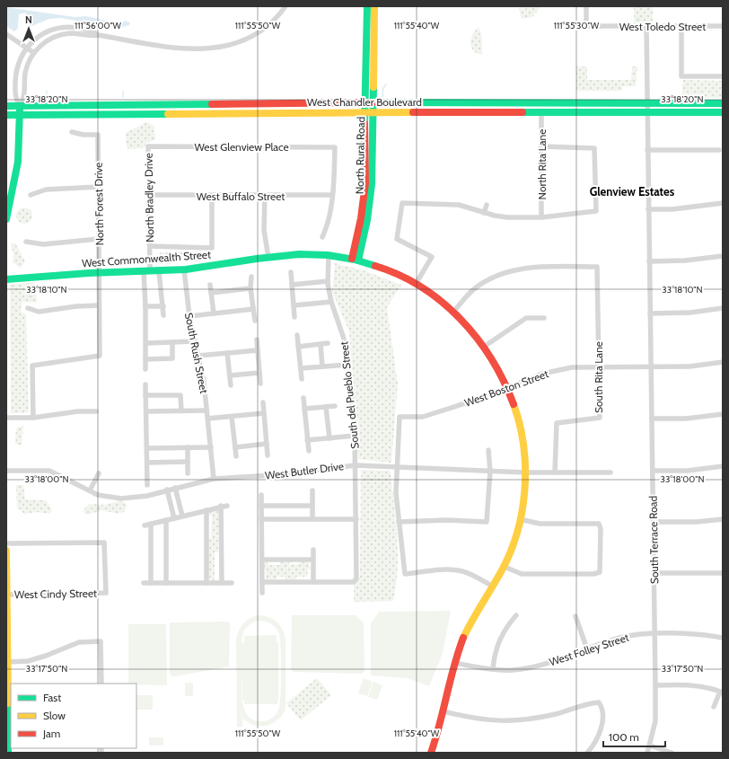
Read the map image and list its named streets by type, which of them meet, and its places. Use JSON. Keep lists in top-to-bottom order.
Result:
{
  "streets": {
    "main road": ["West Chandler Boulevard", "North Rural Road", "West Commonwealth Street"],
    "street": [
      "West Toledo Street",
      "West Glenview Place",
      "North Rita Lane",
      "West Buffalo Street",
      "North Bradley Drive",
      "North Forest Drive",
      "South Rush Street",
      "South Rita Lane",
      "West Boston Street",
      "South del Pueblo Street",
      "West Butler Drive",
      "South Terrace Road",
      "West Cindy Street",
      "West Folley Street"
    ]
  },
  "crossings": [
    ["West Toledo Street", "South Terrace Road"],
    ["West Chandler Boulevard", "North Rural Road"],
    ["West Chandler Boulevard", "North Rita Lane"],
    ["West Chandler Boulevard", "South Terrace Road"],
    ["West Glenview Place", "West Buffalo Street"],
    ["West Glenview Place", "North Bradley Drive"],
    ["North Rural Road", "West Commonwealth Street"],
    ["West Buffalo Street", "North Bradley Drive"],
    ["North Bradley Drive", "West Commonwealth Street"],
    ["North Forest Drive", "West Commonwealth Street"],
    ["West Commonwealth Street", "South Rush Street"],
    ["West Commonwealth Street", "South Rita Lane"],
    ["West Commonwealth Street", "West Boston Street"],
    ["West Commonwealth Street", "South del Pueblo Street"],
    ["West Commonwealth Street", "West Butler Drive"],
    ["West Commonwealth Street", "West Folley Street"],
    ["South Rush Street", "West Butler Drive"],
    ["South Rita Lane", "West Boston Street"],
    ["South Rita Lane", "West Butler Drive"],
    ["West Boston Street", "West Butler Drive"],
    ["West Boston Street", "South Terrace Road"],
    ["South del Pueblo Street", "West Butler Drive"],
    ["South Terrace Road", "West Folley Street"]
  ],
  "districts": ["Glenview Estates"],
  "legend": ["Fast", "Slow", "Jam"],
  "scale_bar": "100 m",
  "north": "top",
  "coordinates": [
    "111°56'00\"W",
    "111°55'50\"W",
    "111°55'40\"W",
    "111°55'30\"W",
    "33°18'20\"N",
    "33°18'10\"N",
    "33°18'00\"N",
    "33°17'50\"N"
  ]
}
